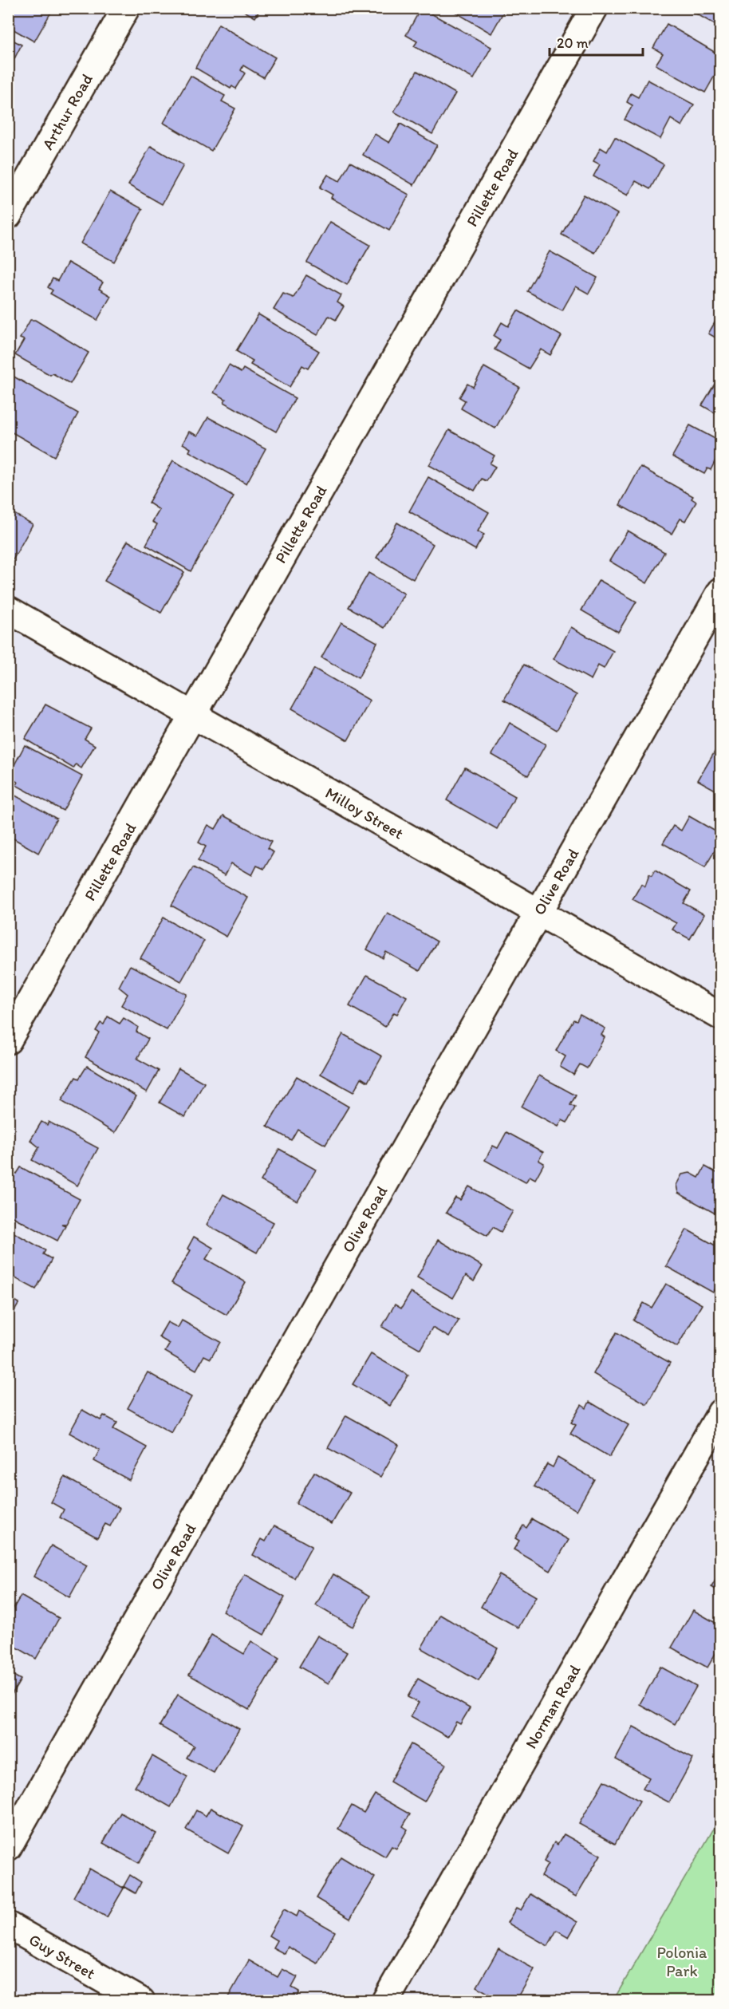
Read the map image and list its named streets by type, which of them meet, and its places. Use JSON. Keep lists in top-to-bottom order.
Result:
{
  "streets": {
    "street": [
      "Arthur Road",
      "Pillette Road",
      "Milloy Street",
      "Olive Road",
      "Norman Road",
      "Guy Street"
    ]
  },
  "crossings": [
    ["Pillette Road", "Milloy Street"],
    ["Milloy Street", "Olive Road"]
  ],
  "parks": ["Polonia Park"],
  "scale_bar": "20 m"
}
